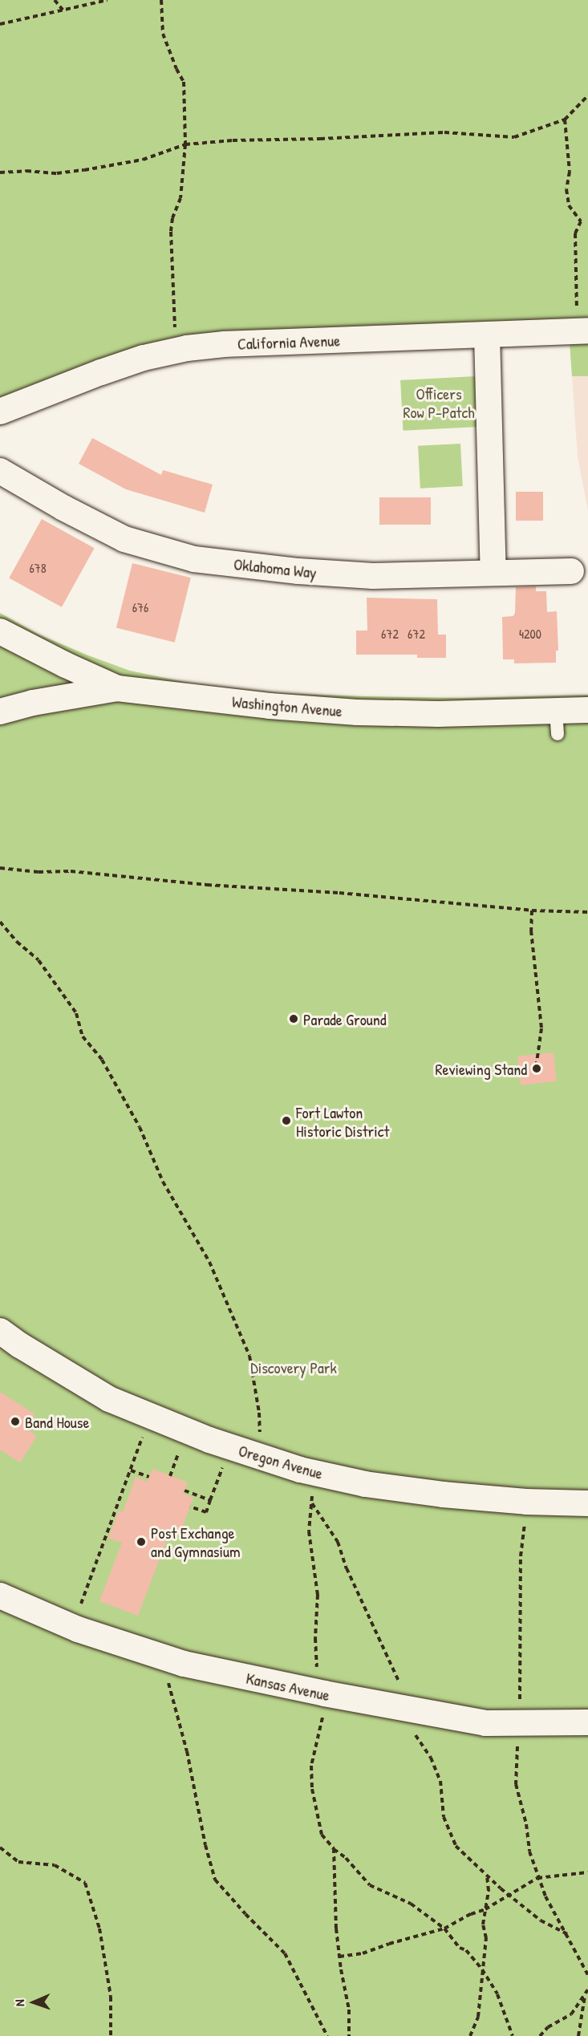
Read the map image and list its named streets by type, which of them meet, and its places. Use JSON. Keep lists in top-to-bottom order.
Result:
{
  "streets": {
    "street": [
      "California Avenue",
      "Oklahoma Way",
      "Washington Avenue",
      "Oregon Avenue",
      "Kansas Avenue"
    ]
  },
  "parks": ["Officers Row P-Patch", "Discovery Park"],
  "places": [
    "Parade Ground",
    "Reviewing Stand",
    "Fort Lawton Historic District",
    "Band House",
    "Post Exchange and Gymnasium"
  ],
  "house_numbers": [
    "678",
    "676",
    "672",
    "672",
    "4200"
  ],
  "north": "left"
}
